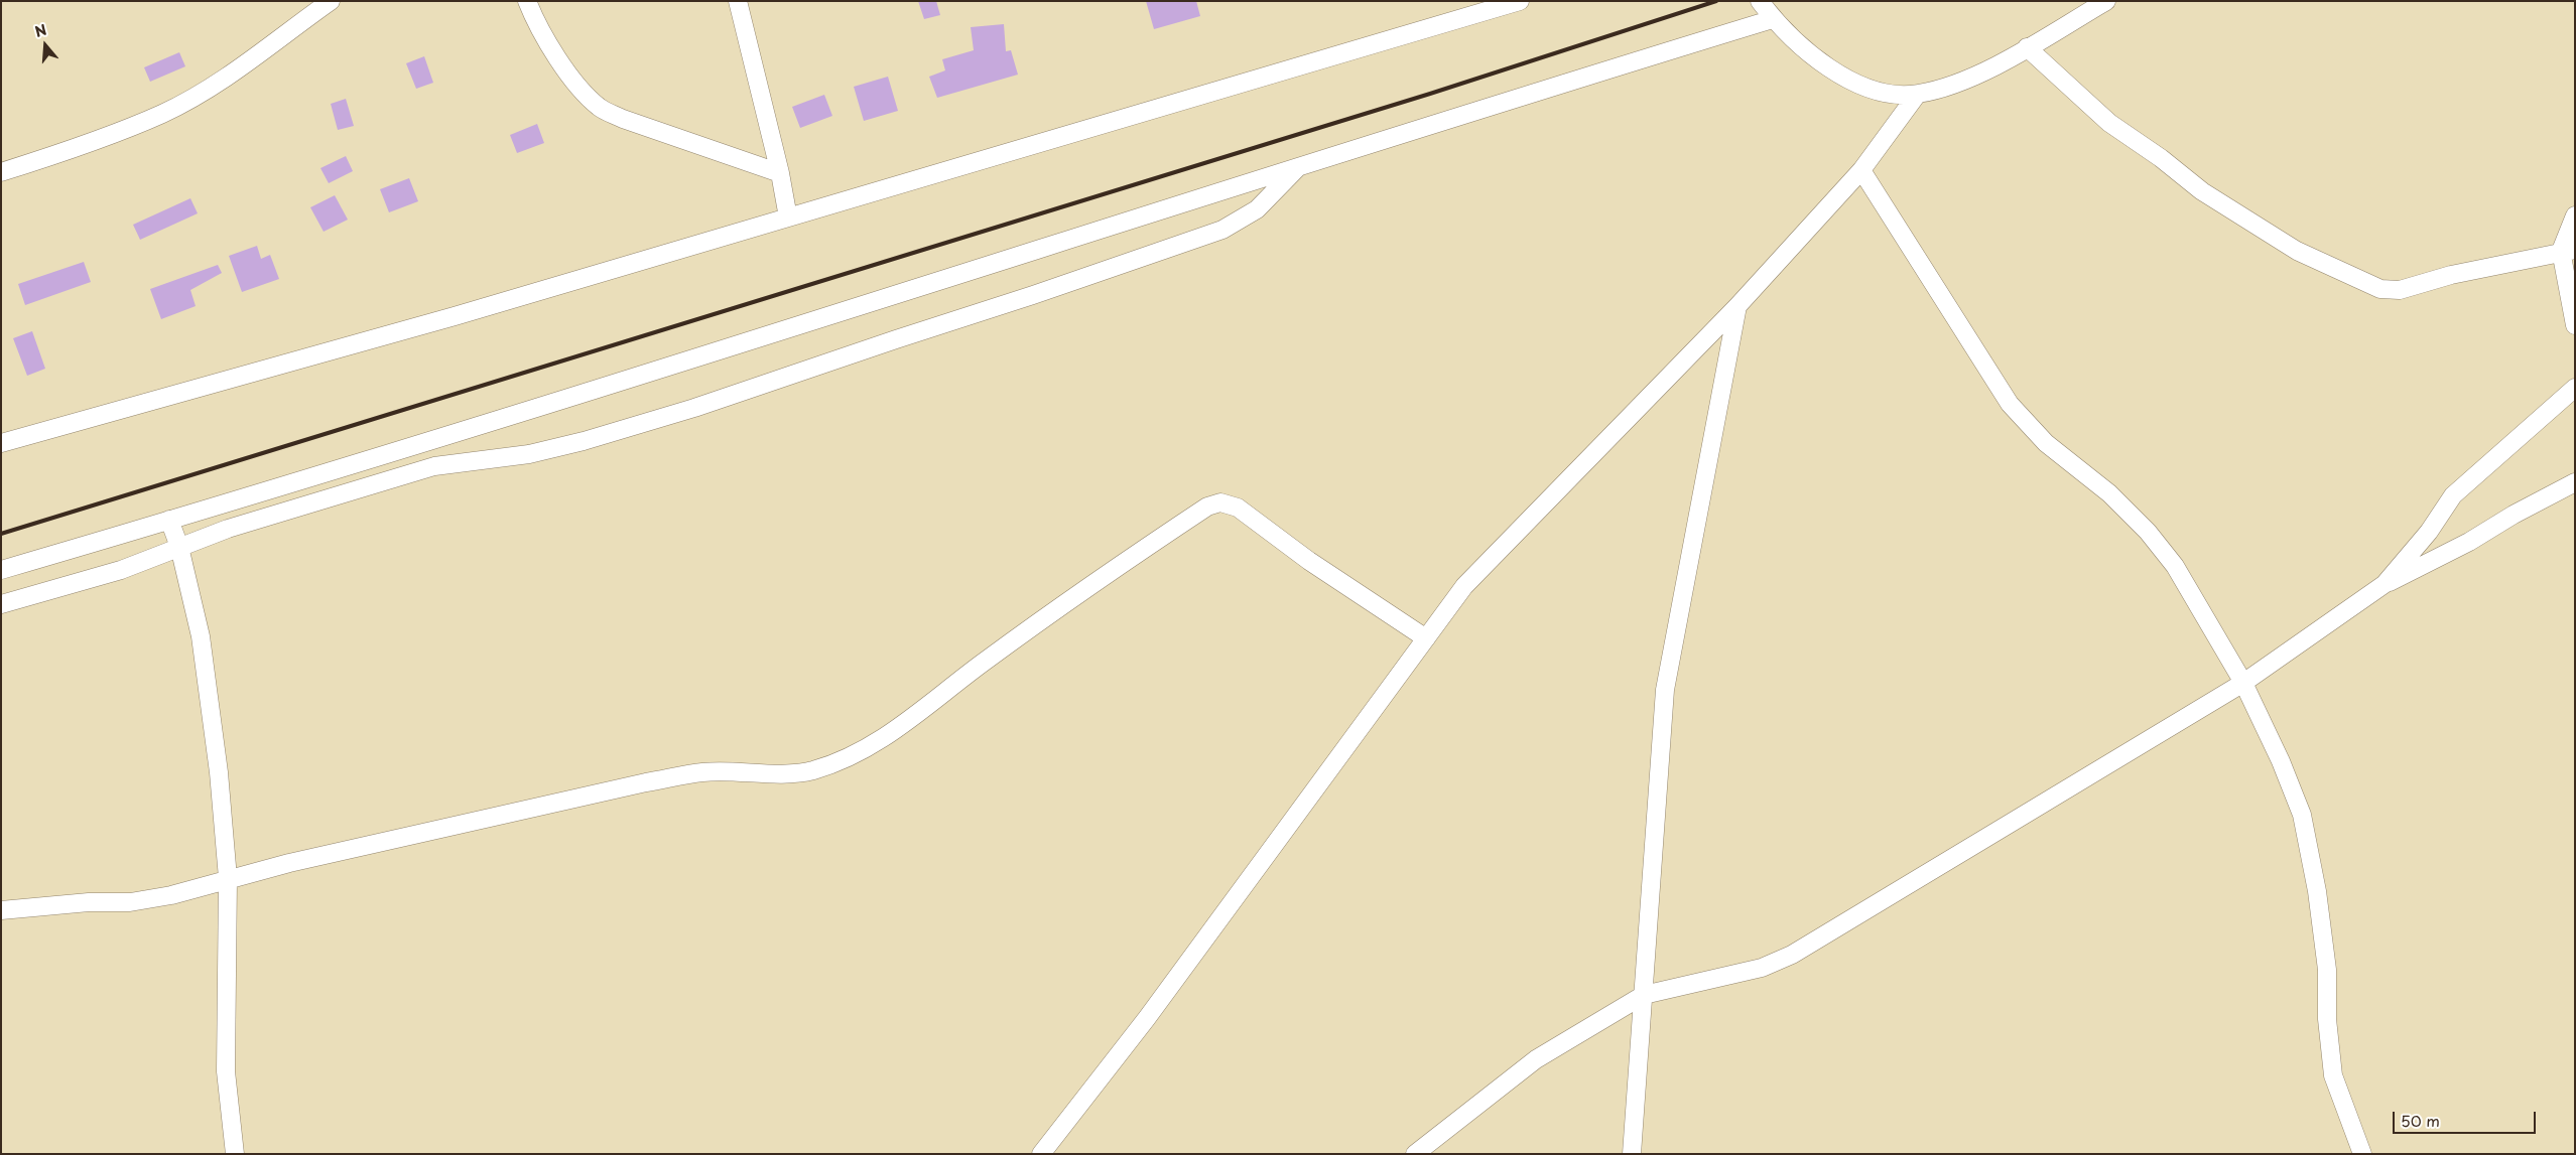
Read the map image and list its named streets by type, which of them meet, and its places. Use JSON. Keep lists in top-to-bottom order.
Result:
{
  "scale_bar": "50 m",
  "north": "top"
}
